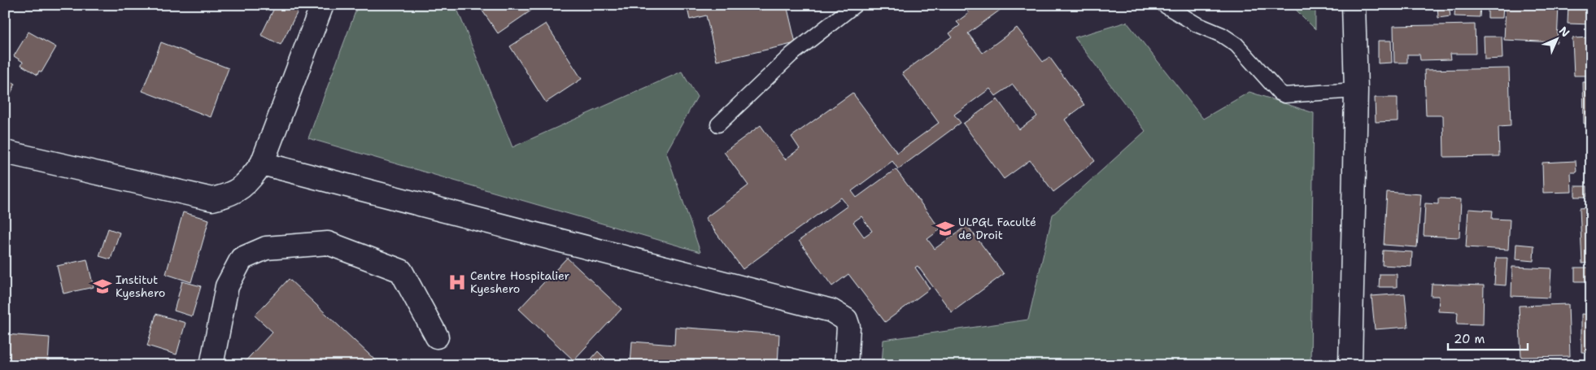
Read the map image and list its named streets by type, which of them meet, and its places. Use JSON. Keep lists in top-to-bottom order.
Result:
{
  "places": {
    "school or university": ["ULPGL Faculté de Droit", "Institut Kyeshero"],
    "hospital": ["Centre Hospitalier Kyeshero"]
  },
  "scale_bar": "20 m",
  "north": "top right"
}
